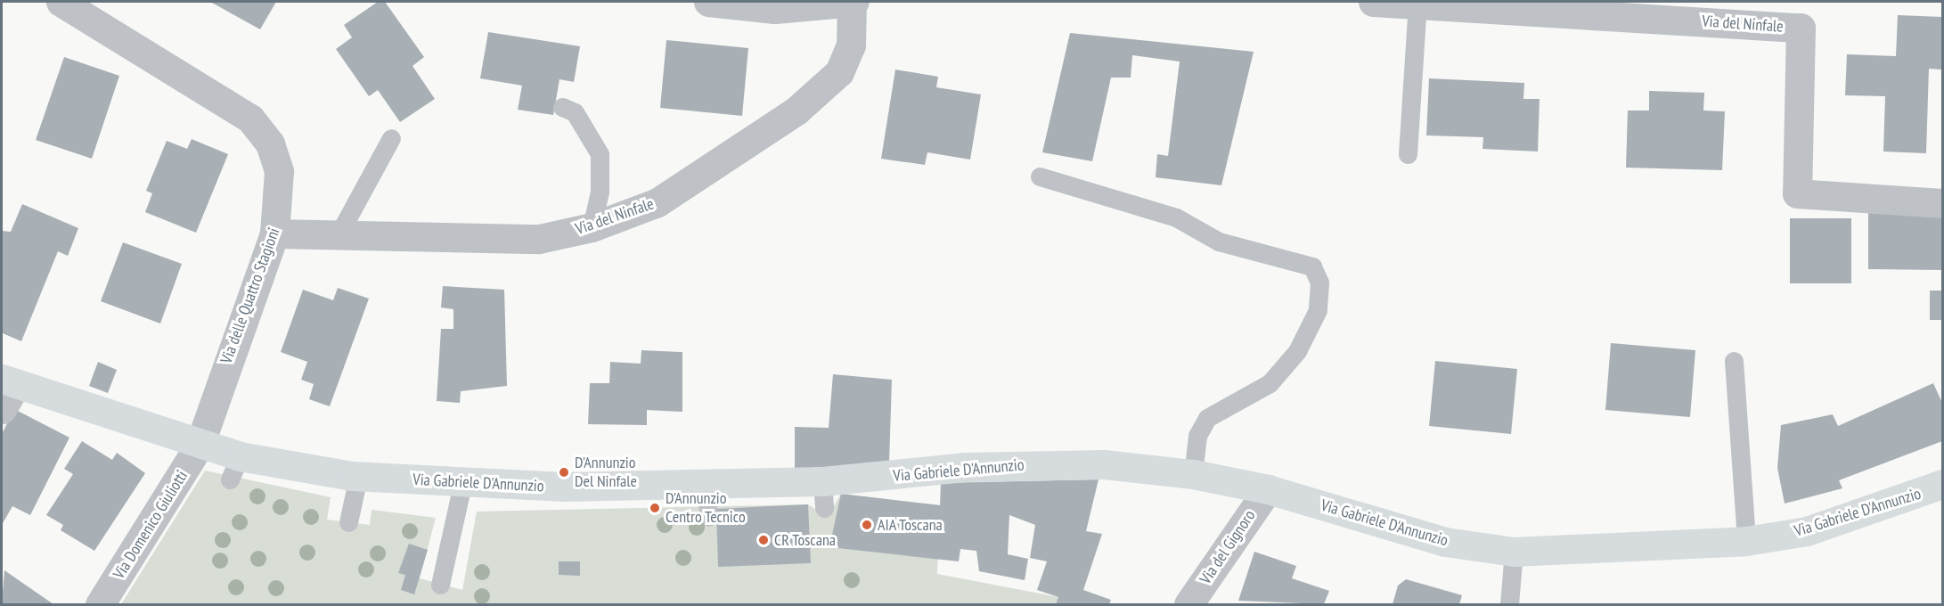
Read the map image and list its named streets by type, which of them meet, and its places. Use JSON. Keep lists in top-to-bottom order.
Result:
{
  "streets": {
    "street": [
      "Via del Ninfale",
      "Via delle Quattro Stagioni",
      "Via Gabriele D'Annunzio",
      "Via Domenico Giuliotti",
      "Via del Gignoro"
    ]
  },
  "crossings": [
    ["Via del Ninfale", "Via delle Quattro Stagioni"],
    ["Via delle Quattro Stagioni", "Via Gabriele D'Annunzio"],
    ["Via delle Quattro Stagioni", "Via Domenico Giuliotti"],
    ["Via Gabriele D'Annunzio", "Via Domenico Giuliotti"],
    ["Via Gabriele D'Annunzio", "Via del Gignoro"]
  ],
  "places": [
    "D'Annunzio Del Ninfale",
    "D'Annunzio Centro Tecnico",
    "AIA Toscana",
    "CR Toscana"
  ]
}
